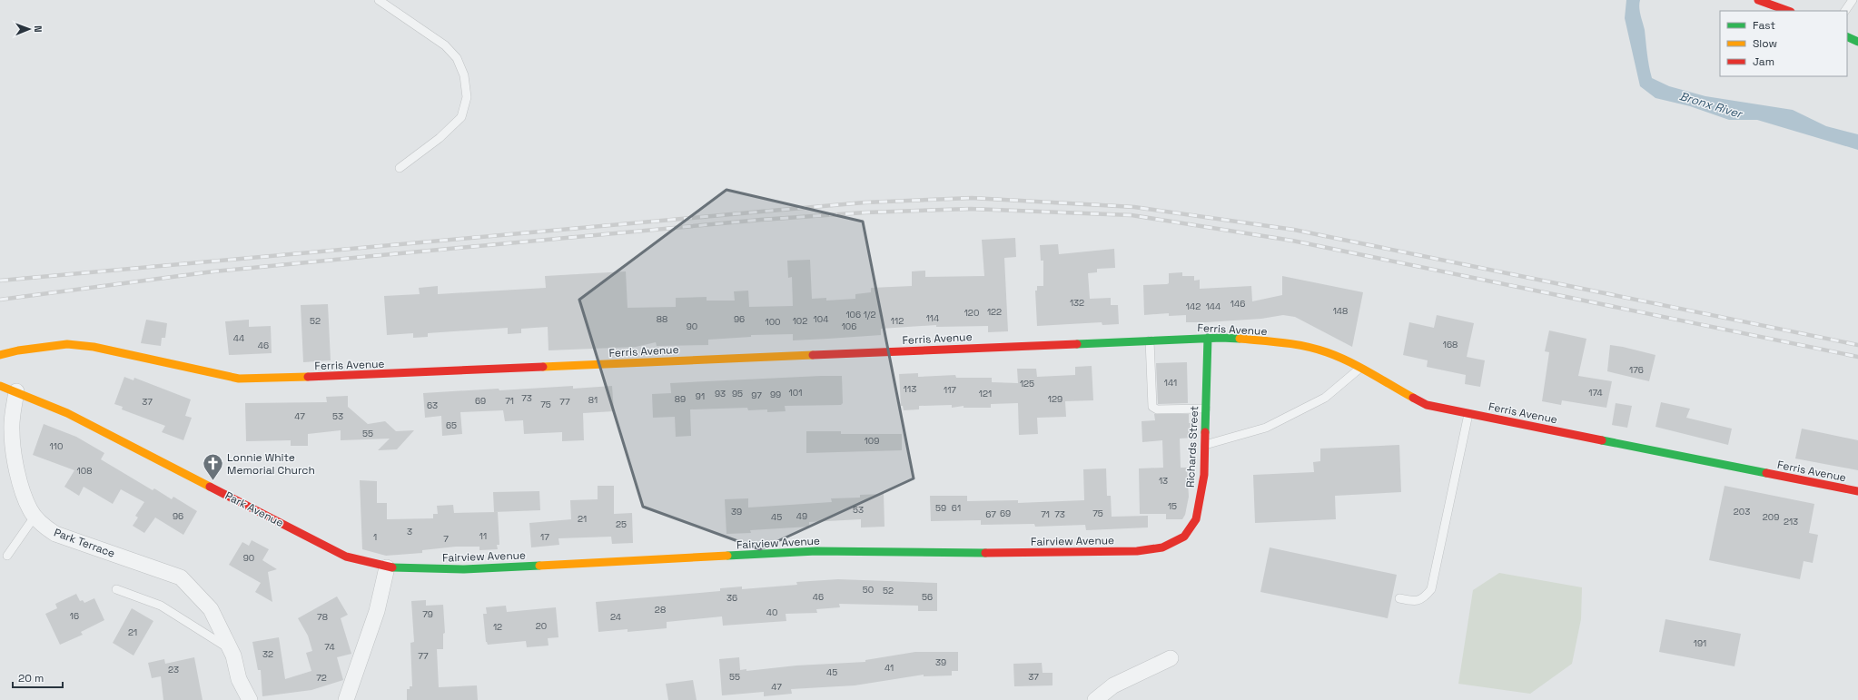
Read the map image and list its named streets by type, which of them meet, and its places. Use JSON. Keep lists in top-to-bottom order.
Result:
{
  "streets": {
    "main road": [
      "Ferris Avenue",
      "Richards Street",
      "Park Avenue",
      "Fairview Avenue"
    ],
    "street": ["Park Terrace"]
  },
  "crossings": [
    ["Ferris Avenue", "Richards Street"],
    ["Richards Street", "Fairview Avenue"],
    ["Park Avenue", "Fairview Avenue"],
    ["Park Avenue", "Park Terrace"]
  ],
  "water": ["Bronx River"],
  "places": {
    "church": ["Lonnie White Memorial Church"]
  },
  "house_numbers": [
    "132",
    "146",
    "142",
    "144",
    "148",
    "122",
    "120",
    "106 1/2",
    "114",
    "88",
    "96",
    "104",
    "52",
    "102",
    "112",
    "100",
    "90",
    "106",
    "44",
    "168",
    "46",
    "176",
    "141",
    "125",
    "113",
    "117",
    "101",
    "174",
    "93",
    "95",
    "121",
    "99",
    "97",
    "91",
    "73",
    "89",
    "129",
    "81",
    "69",
    "71",
    "37",
    "77",
    "75",
    "63",
    "47",
    "53",
    "65",
    "55",
    "109",
    "110",
    "108",
    "13",
    "15",
    "59",
    "61",
    "53",
    "39",
    "203",
    "69",
    "75",
    "67",
    "71",
    "73",
    "96",
    "49",
    "45",
    "209",
    "21",
    "213",
    "25",
    "3",
    "11",
    "1",
    "17",
    "7",
    "90",
    "50",
    "52",
    "46",
    "56",
    "36",
    "28",
    "40",
    "79",
    "16",
    "78",
    "24",
    "20",
    "12",
    "21",
    "191",
    "74",
    "32",
    "77",
    "39",
    "41",
    "23",
    "45",
    "55",
    "37",
    "72",
    "47"
  ],
  "legend": ["Fast", "Slow", "Jam"],
  "scale_bar": "20 m",
  "north": "right"
}
